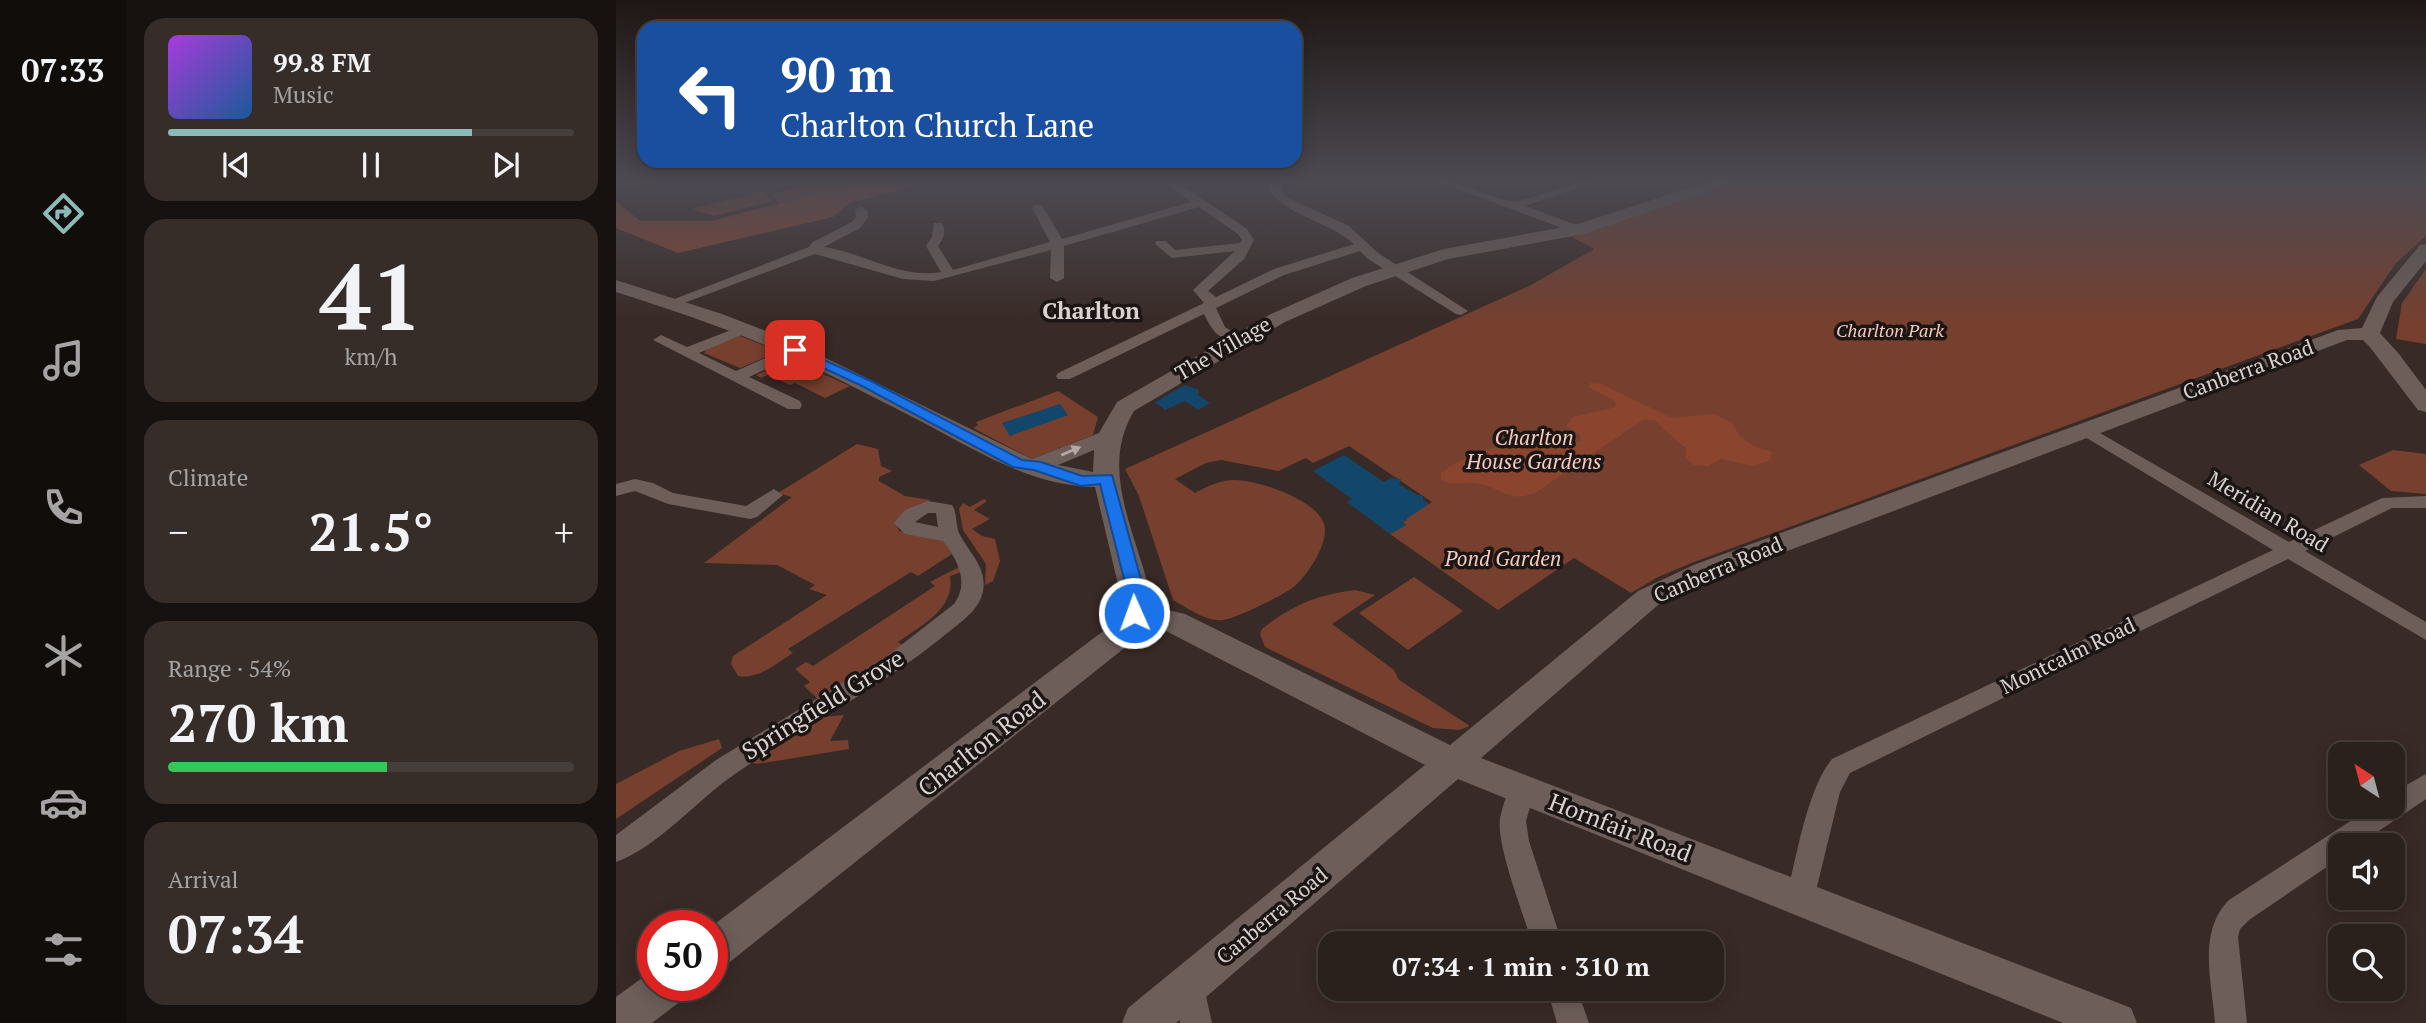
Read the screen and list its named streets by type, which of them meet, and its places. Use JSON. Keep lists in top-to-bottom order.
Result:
{
  "streets": {
    "street": [
      "The Village",
      "Canberra Road",
      "Meridian Road",
      "Montcalm Road",
      "Springfield Grove",
      "Charlton Road",
      "Hornfair Road"
    ]
  },
  "crossings": [
    ["Canberra Road", "Meridian Road"],
    ["Canberra Road", "Hornfair Road"],
    ["Meridian Road", "Montcalm Road"],
    ["Montcalm Road", "Hornfair Road"],
    ["Charlton Road", "Hornfair Road"]
  ],
  "districts": ["Charlton"],
  "parks": ["Charlton Park", "Charlton House Gardens", "Pond Garden"],
  "north": "top left",
  "page": {
    "tabs": "07:33",
    "turn": ["90 m", "Charlton Church Lane"],
    "song": ["99.8 FM", "Music"],
    "tile": [
      ["41", "km/h"],
      "Climate",
      ["Range · 54%", "270 km"],
      ["Arrival", "07:34"]
    ],
    "heat": ["−", "21.5°", "+"],
    "limit": "50",
    "trip": "07:34 · 1 min · 310 m"
  }
}
